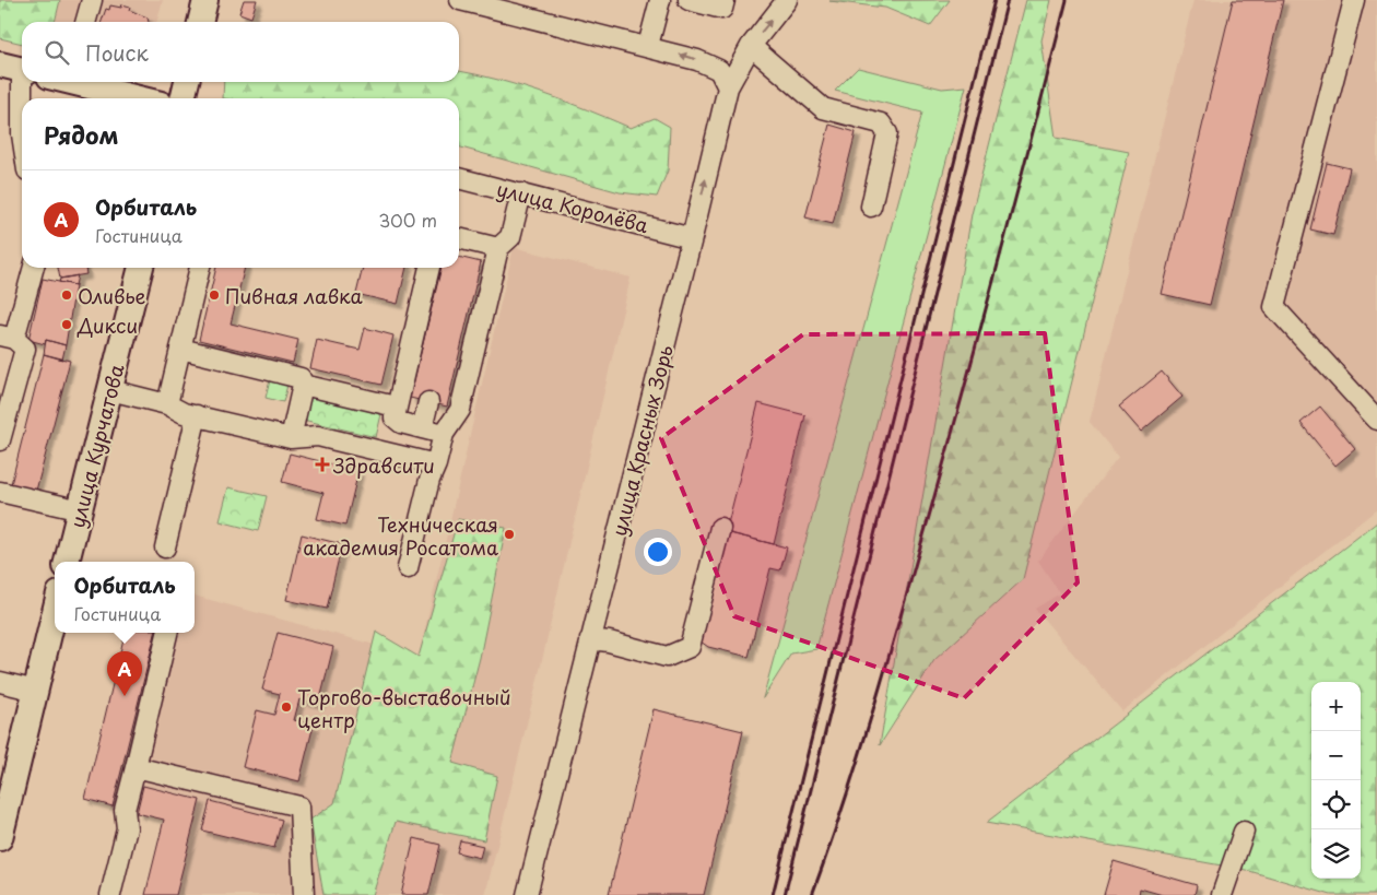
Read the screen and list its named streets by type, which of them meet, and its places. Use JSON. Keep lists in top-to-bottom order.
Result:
{
  "streets": {
    "main road": ["улица Курчатова"],
    "street": ["улица Королёва", "улица Красных Зорь"]
  },
  "crossings": [
    ["улица Королёва", "улица Красных Зорь"]
  ],
  "places": {
    "other": [
      "Оливье",
      "Пивная лавка",
      "Дикси",
      "Техническая академия Росатома",
      "Торгово-выставочный центр"
    ],
    "health": ["Здравсити"]
  },
  "page": {
    "search": "Поиск",
    "heading": "Рядом",
    "list": [
      {
        "mark": "A",
        "name": "Орбиталь",
        "note": "Гостиница",
        "value": "300 m"
      }
    ],
    "popup": ["Орбиталь", "Гостиница"],
    "pins": "A",
    "map_buttons": ["+", "−"]
  }
}
